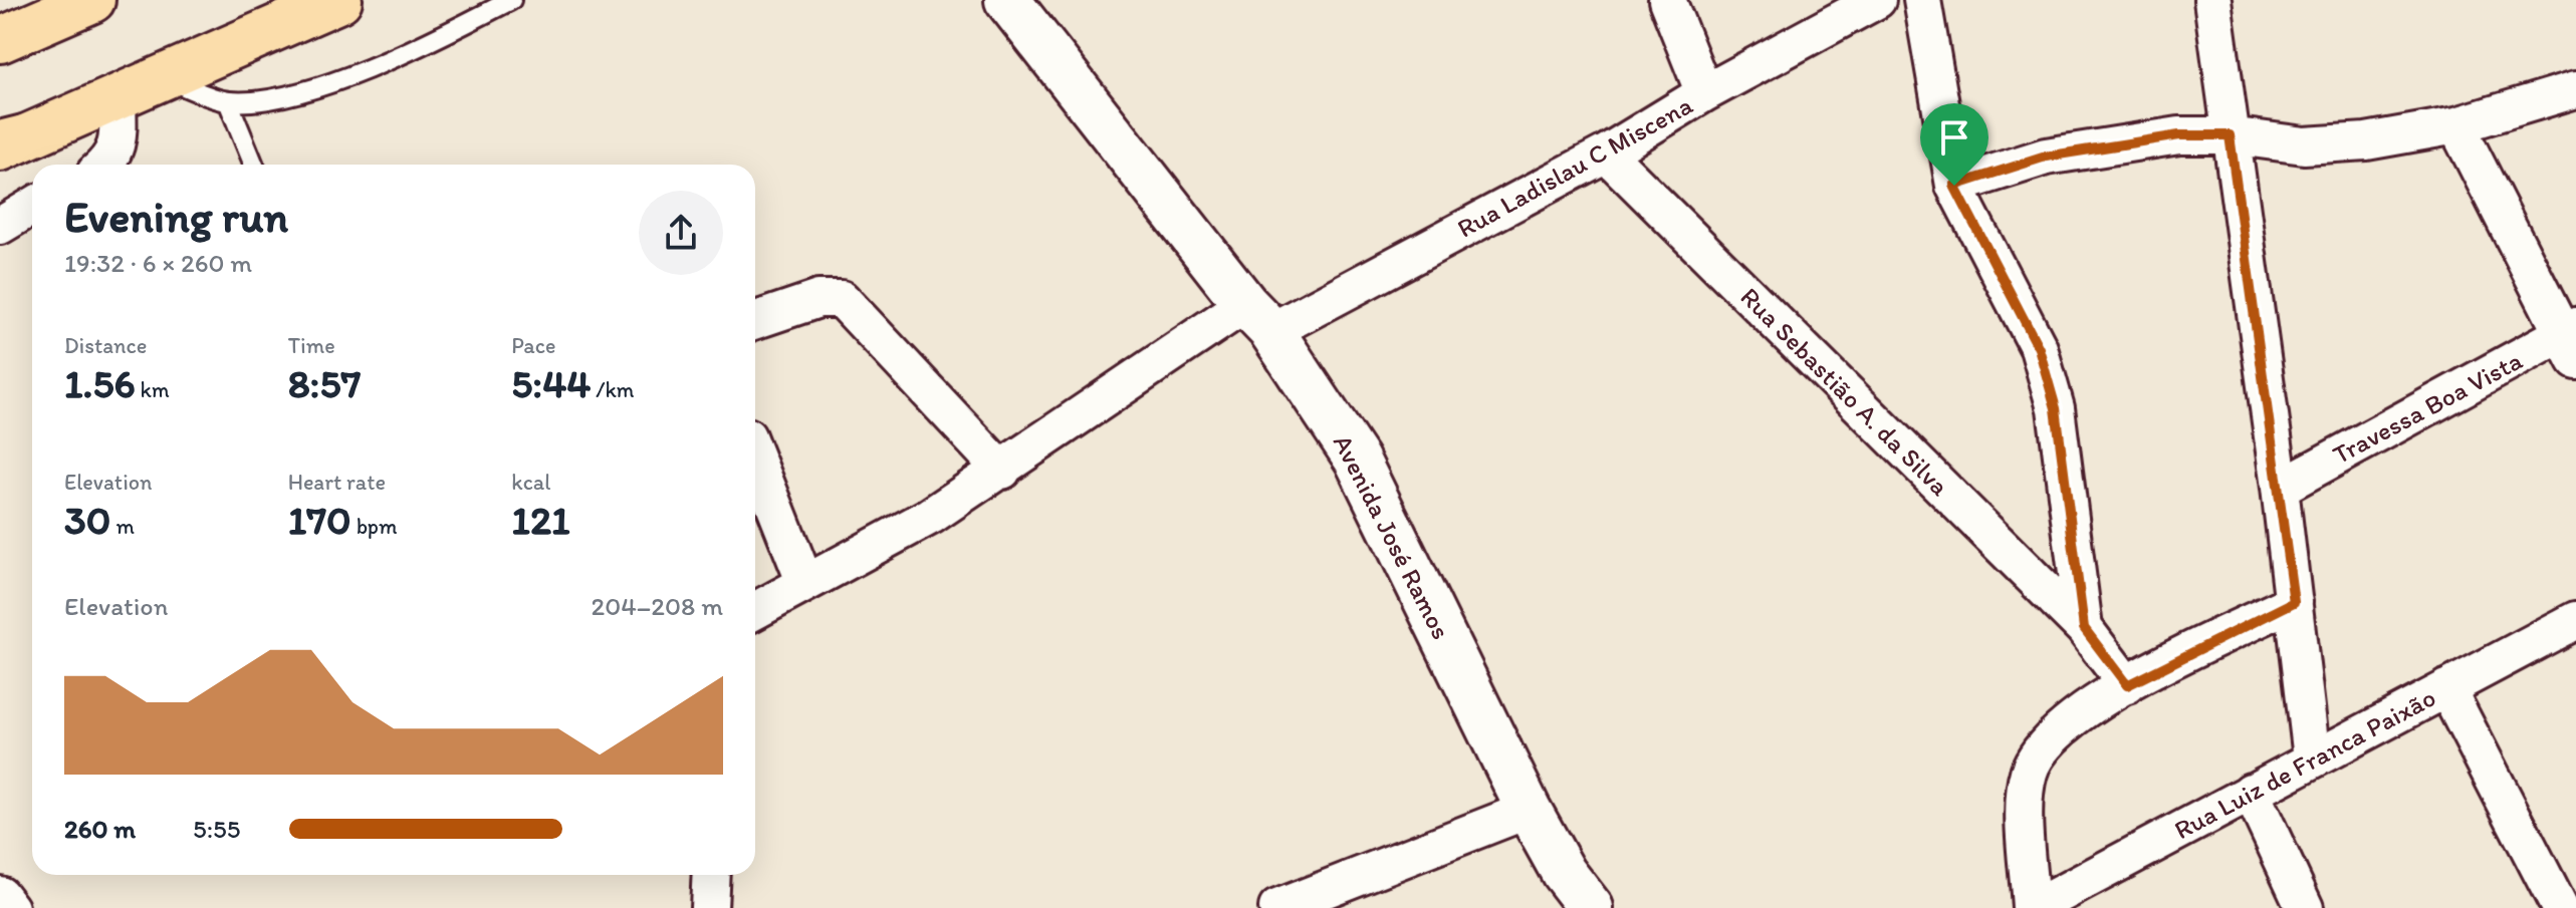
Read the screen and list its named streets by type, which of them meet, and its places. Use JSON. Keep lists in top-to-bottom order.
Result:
{
  "streets": {
    "street": [
      "Rua Ladislau C Miscena",
      "Rua Sebastião A. da Silva",
      "Travessa Boa Vista",
      "Avenida José Ramos",
      "Rua Luiz de Franca Paixão"
    ]
  },
  "crossings": [
    ["Rua Ladislau C Miscena", "Rua Sebastião A. da Silva"],
    ["Rua Ladislau C Miscena", "Avenida José Ramos"],
    ["Rua Sebastião A. da Silva", "Rua Luiz de Franca Paixão"]
  ],
  "page": {
    "heading": ["Evening run", "19:32 · 6 × 260 m"],
    "stats": [
      ["Distance", "1.56 km"],
      ["Time", "8:57"],
      ["Pace", "5:44 /km"],
      ["Elevation", "30 m"],
      ["Heart rate", "170 bpm"],
      ["kcal", "121"]
    ],
    "chart": ["Elevation", "204–208 m"],
    "list": [
      {
        "name": "260 m",
        "note": "5:55"
      }
    ]
  }
}
